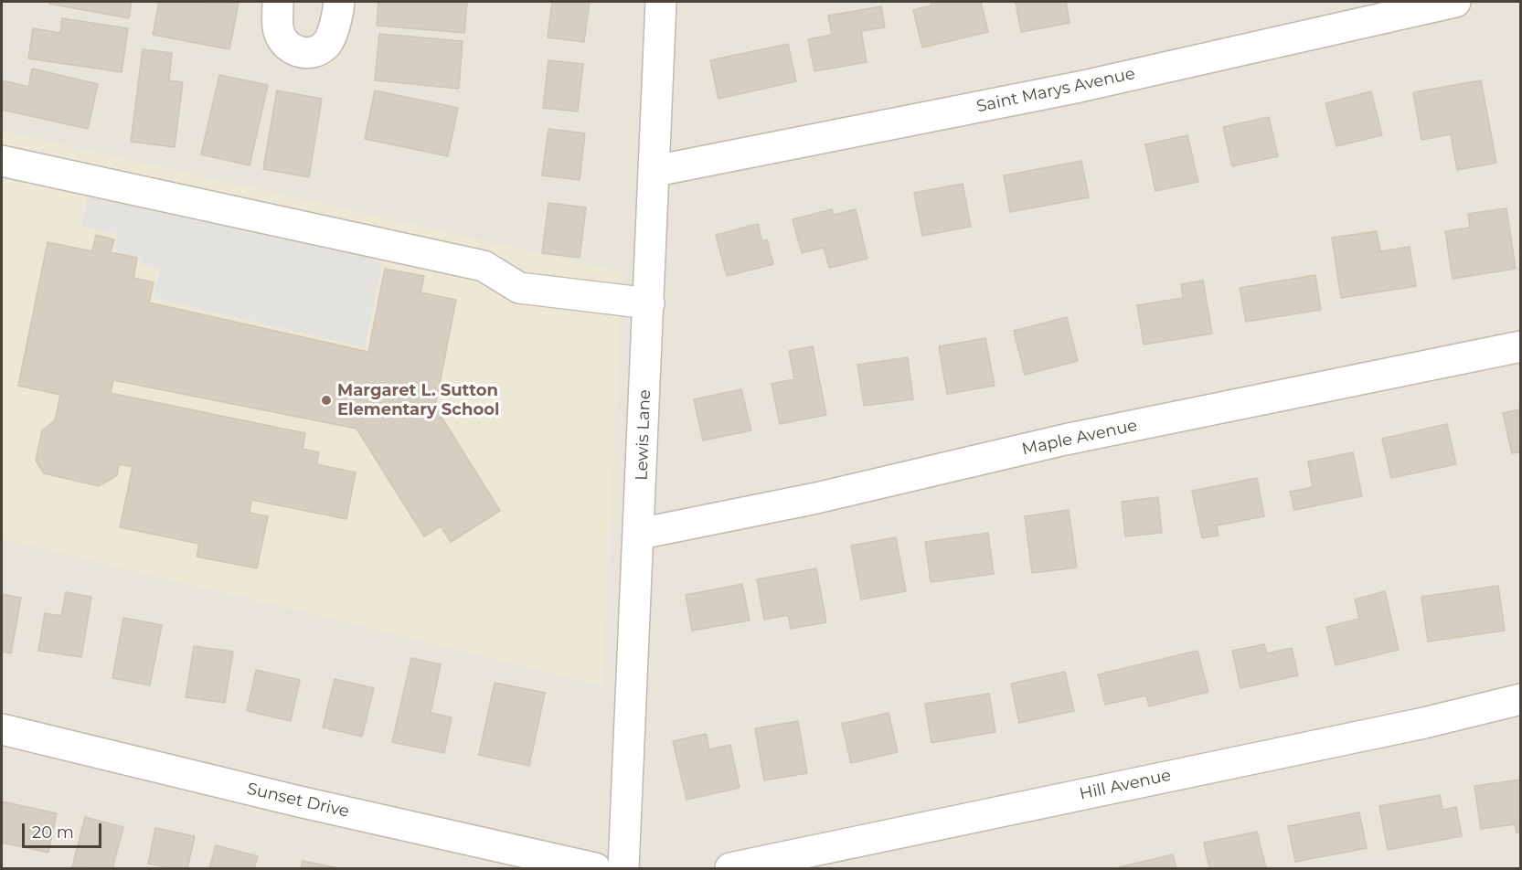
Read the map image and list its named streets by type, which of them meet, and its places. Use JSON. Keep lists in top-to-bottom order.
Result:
{
  "streets": {
    "street": [
      "Saint Marys Avenue",
      "Lewis Lane",
      "Maple Avenue",
      "Hill Avenue",
      "Sunset Drive"
    ]
  },
  "crossings": [
    ["Saint Marys Avenue", "Lewis Lane"],
    ["Lewis Lane", "Maple Avenue"]
  ],
  "places": ["Margaret L. Sutton Elementary School"],
  "scale_bar": "20 m"
}
